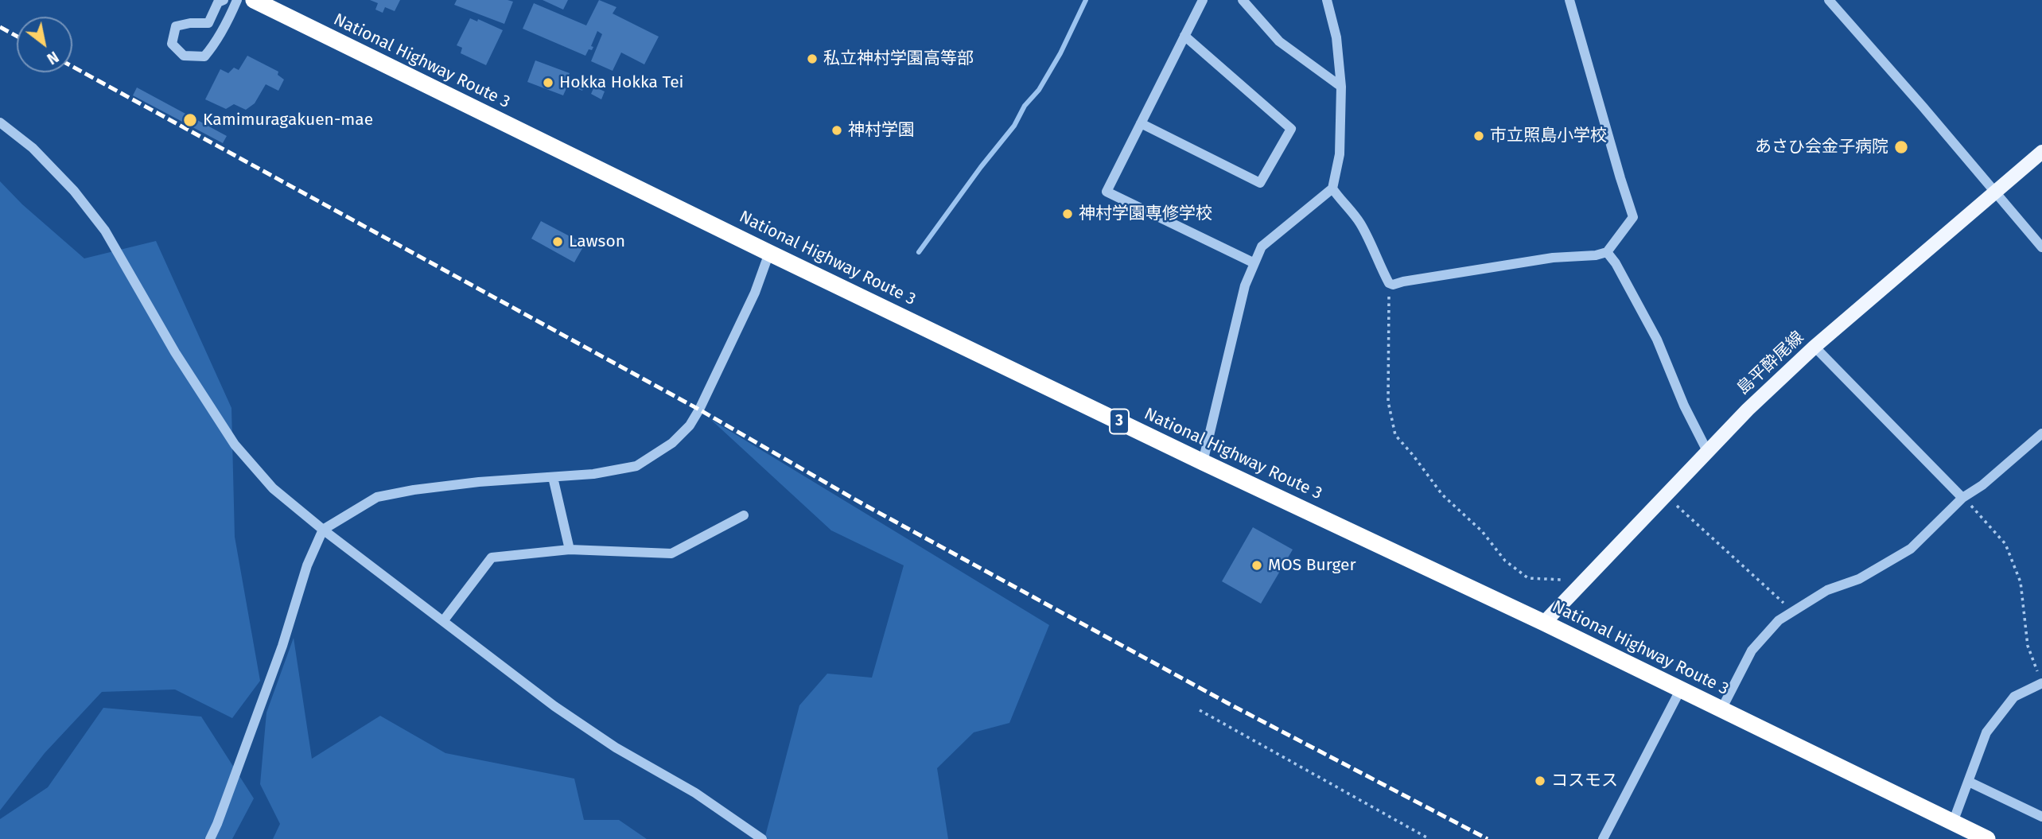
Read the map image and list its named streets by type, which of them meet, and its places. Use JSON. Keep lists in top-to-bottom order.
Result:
{
  "streets": {
    "highway": ["National Highway Route 3", "3"],
    "main road": ["島平酔尾線"]
  },
  "crossings": [
    ["National Highway Route 3", "島平酔尾線"]
  ],
  "places": [
    "私立神村学園高等部",
    "Hokka Hokka Tei",
    "Kamimuragakuen-mae",
    "神村学園",
    "市立照島小学校",
    "あさひ会金子病院",
    "神村学園専修学校",
    "Lawson",
    "MOS Burger",
    "コスモス"
  ],
  "north": "bottom right"
}
